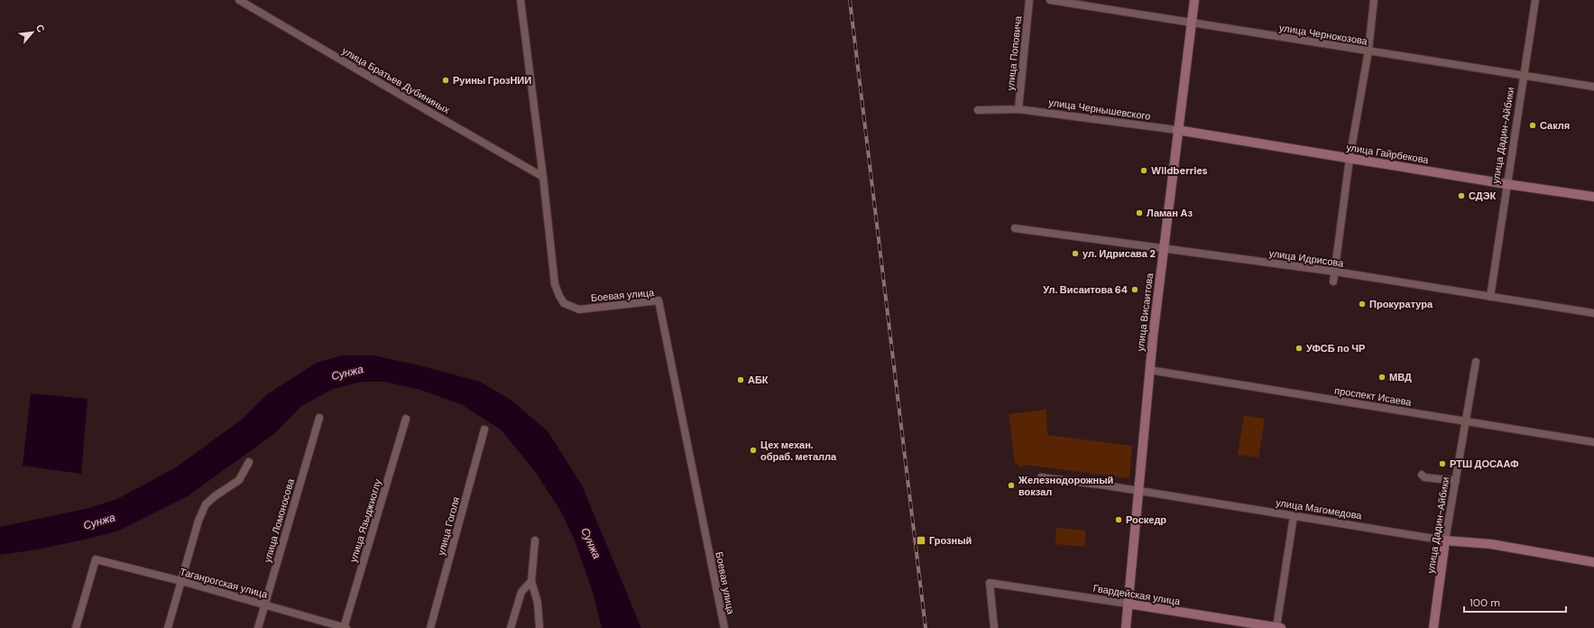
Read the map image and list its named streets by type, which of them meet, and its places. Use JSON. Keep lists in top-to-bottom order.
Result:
{
  "streets": {
    "main road": [
      "улица Дадин-Айбики",
      "улица Гайрбекова",
      "улица Висаитова",
      "улица Магомедова",
      "Гвардейская улица"
    ],
    "street": [
      "улица Чернокозова",
      "улица Поповича",
      "улица Братьев Дубининых",
      "улица Чернышевского",
      "улица Идрисова",
      "Боевая улица",
      "проспект Исаева",
      "улица Ломоносова",
      "улица Языджиоглу",
      "улица Гоголя",
      "Таганрогская улица"
    ]
  },
  "crossings": [
    ["улица Чернокозова", "улица Дадин-Айбики"],
    ["улица Чернокозова", "улица Висаитова"],
    ["улица Поповича", "улица Чернышевского"],
    ["улица Братьев Дубининых", "Боевая улица"],
    ["улица Чернышевского", "улица Гайрбекова"],
    ["улица Чернышевского", "улица Висаитова"],
    ["улица Дадин-Айбики", "улица Гайрбекова"],
    ["улица Дадин-Айбики", "улица Идрисова"],
    ["улица Дадин-Айбики", "проспект Исаева"],
    ["улица Дадин-Айбики", "улица Магомедова"],
    ["улица Гайрбекова", "улица Висаитова"],
    ["улица Идрисова", "улица Висаитова"],
    ["улица Висаитова", "проспект Исаева"],
    ["улица Висаитова", "улица Магомедова"],
    ["улица Висаитова", "Гвардейская улица"],
    ["улица Ломоносова", "Таганрогская улица"],
    ["улица Языджиоглу", "Таганрогская улица"]
  ],
  "water": ["Сунжа"],
  "places": {
    "other": [
      "Руины ГрозНИИ",
      "Сакля",
      "Wildberries",
      "СДЭК",
      "Ламан Аз",
      "ул. Идрисава 2",
      "Ул. Висаитова 64",
      "Прокуратура",
      "УФСБ по ЧР",
      "МВД",
      "АБК",
      "Цех механ. обраб. металла",
      "РТШ ДОСААФ",
      "Железнодорожный вокзал",
      "Роскедр"
    ],
    "transit": ["Грозный"]
  },
  "scale_bar": "100 m",
  "north": "top right"
}
